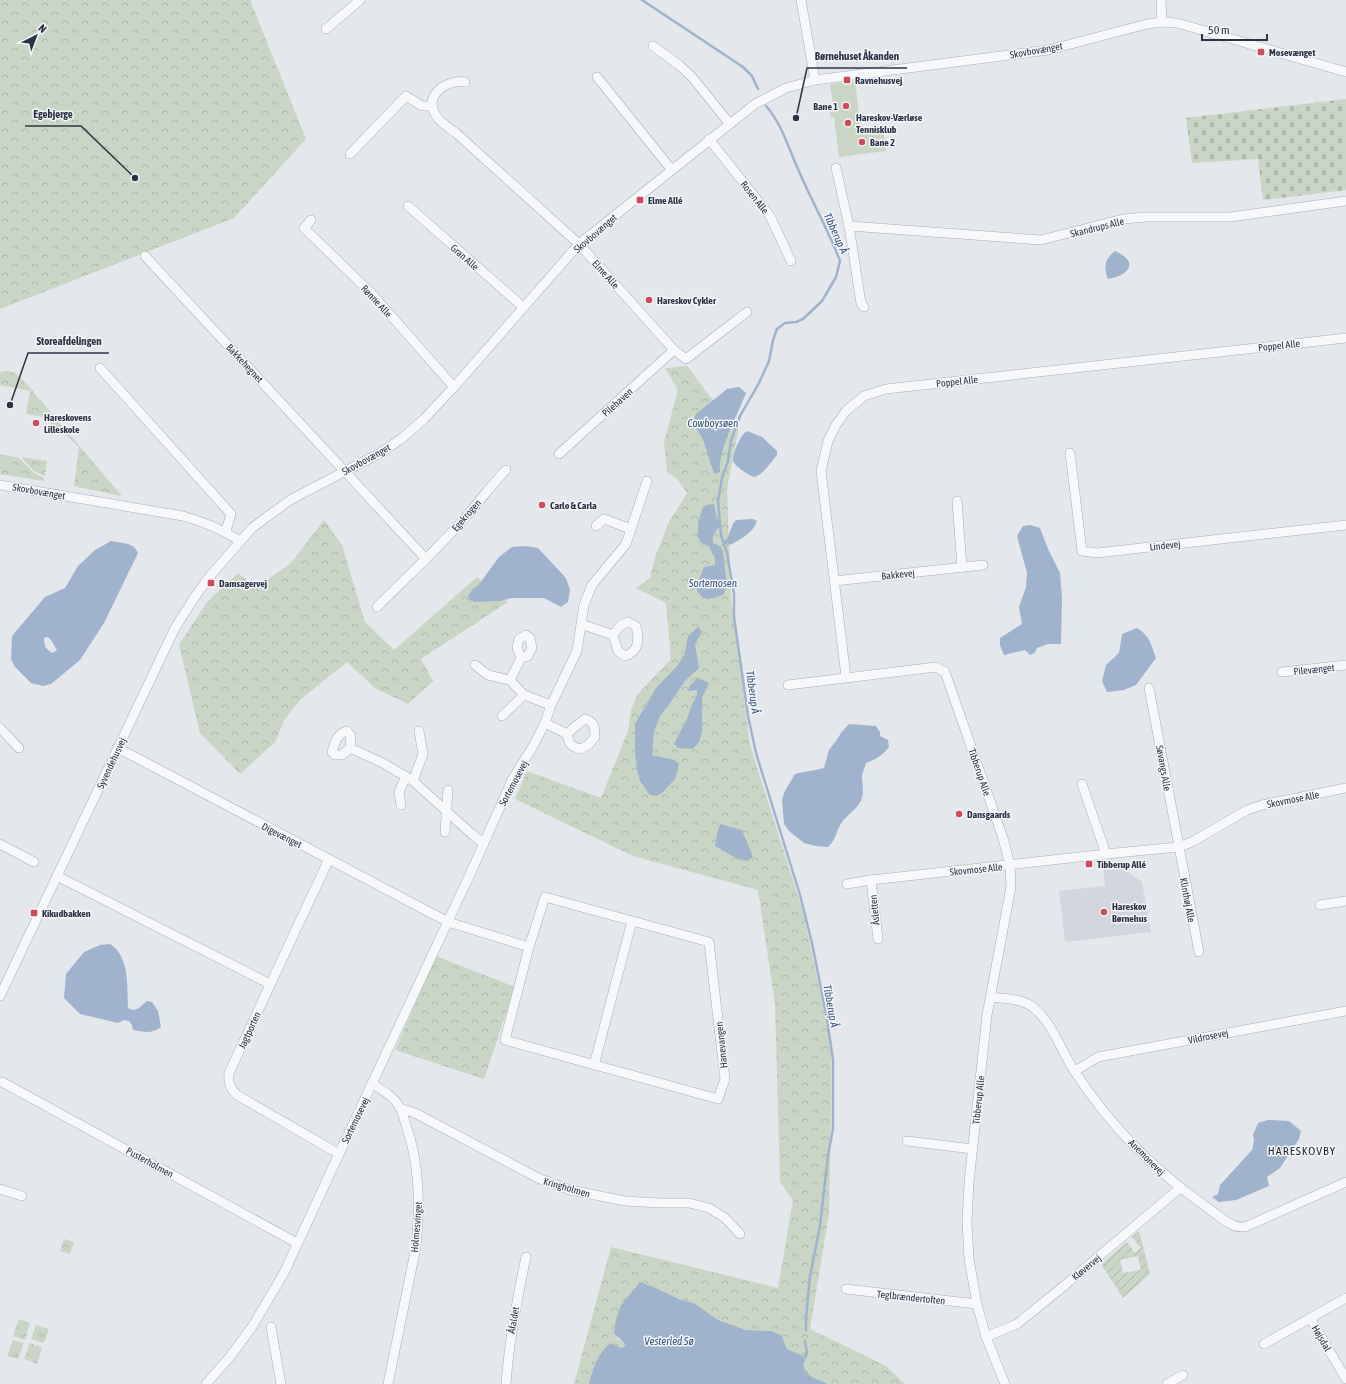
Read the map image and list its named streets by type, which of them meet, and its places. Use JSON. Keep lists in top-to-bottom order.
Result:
{
  "streets": {
    "street": [
      "Skovbovænget",
      "Rosen Alle",
      "Skandrups Alle",
      "Gran Alle",
      "Elme Alle",
      "Rønne Alle",
      "Poppel Alle",
      "Bakkehegnet",
      "Pilehaven",
      "Egekrogen",
      "Lindevej",
      "Bakkevej",
      "Pilevænget",
      "Syvendehusvej",
      "Søvangs Alle",
      "Tibberup Alle",
      "Sortemosevej",
      "Skovmose Alle",
      "Digevænget",
      "Klinthøj Alle",
      "Åsletten",
      "Jagtporten",
      "Vildrosevej",
      "Hanevangen",
      "Anemonevej",
      "Pusterholmen",
      "Kringholmen",
      "Holmesvinget",
      "Kløvervej",
      "Teglbrændertoften",
      "Åfaldet",
      "Højsdal"
    ]
  },
  "crossings": [
    ["Skovbovænget", "Rosen Alle"],
    ["Skovbovænget", "Gran Alle"],
    ["Skovbovænget", "Elme Alle"],
    ["Skovbovænget", "Rønne Alle"],
    ["Skovbovænget", "Bakkehegnet"],
    ["Skovbovænget", "Syvendehusvej"],
    ["Elme Alle", "Pilehaven"],
    ["Poppel Alle", "Bakkevej"],
    ["Poppel Alle", "Tibberup Alle"],
    ["Syvendehusvej", "Digevænget"],
    ["Søvangs Alle", "Skovmose Alle"],
    ["Søvangs Alle", "Klinthøj Alle"],
    ["Tibberup Alle", "Skovmose Alle"],
    ["Tibberup Alle", "Anemonevej"],
    ["Tibberup Alle", "Kløvervej"],
    ["Tibberup Alle", "Teglbrændertoften"],
    ["Sortemosevej", "Digevænget"],
    ["Sortemosevej", "Jagtporten"],
    ["Sortemosevej", "Pusterholmen"],
    ["Sortemosevej", "Holmesvinget"],
    ["Skovmose Alle", "Klinthøj Alle"],
    ["Skovmose Alle", "Åsletten"],
    ["Digevænget", "Jagtporten"],
    ["Vildrosevej", "Anemonevej"],
    ["Anemonevej", "Kløvervej"],
    ["Kringholmen", "Holmesvinget"]
  ],
  "districts": ["HARESKOVBY"],
  "water": [
    "Tibberup Å",
    "Cowboysøen",
    "Sortemosen",
    "Vesterled Sø"
  ],
  "places": {
    "transit": [
      "Mosevænget",
      "Ravnehusvej",
      "Elme Allé",
      "Damsagervej",
      "Tibberup Allé",
      "Kikudbakken"
    ],
    "other": [
      "Bane 1",
      "Børnehuset Åkanden",
      "Hareskov-Værløse Tennisklub",
      "Bane 2",
      "Egebjerge",
      "Hareskov Cykler",
      "Storeafdelingen",
      "Hareskovens Lilleskole",
      "Carlo & Carla",
      "Dansgaards",
      "Hareskov Børnehus"
    ]
  },
  "scale_bar": "50 m",
  "north": "top right"
}
